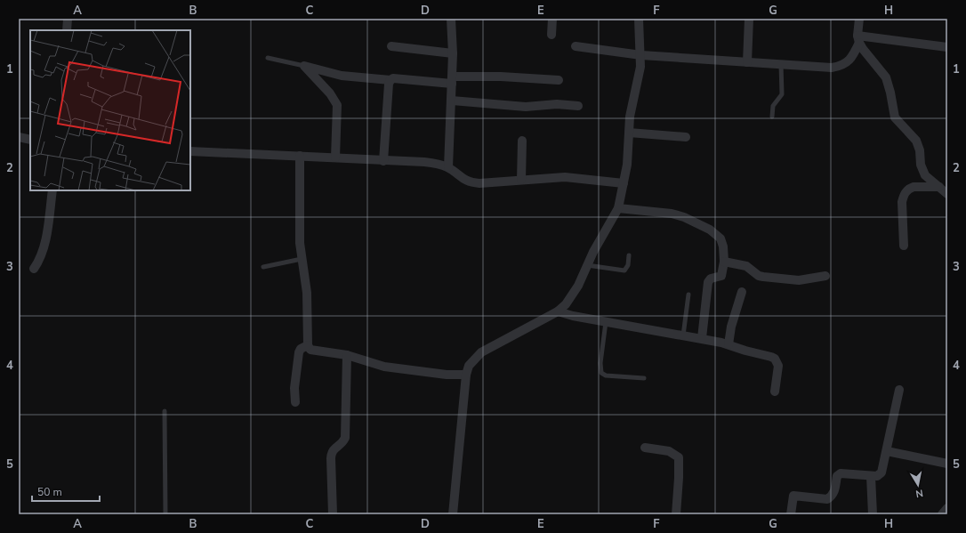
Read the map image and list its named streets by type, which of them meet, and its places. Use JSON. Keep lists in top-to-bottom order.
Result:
{
  "scale_bar": "50 m",
  "north": "bottom",
  "grid": {
    "columns": [
      "A",
      "B",
      "C",
      "D",
      "E",
      "F",
      "G",
      "H"
    ],
    "rows": [
      "1",
      "2",
      "3",
      "4",
      "5"
    ]
  }
}
